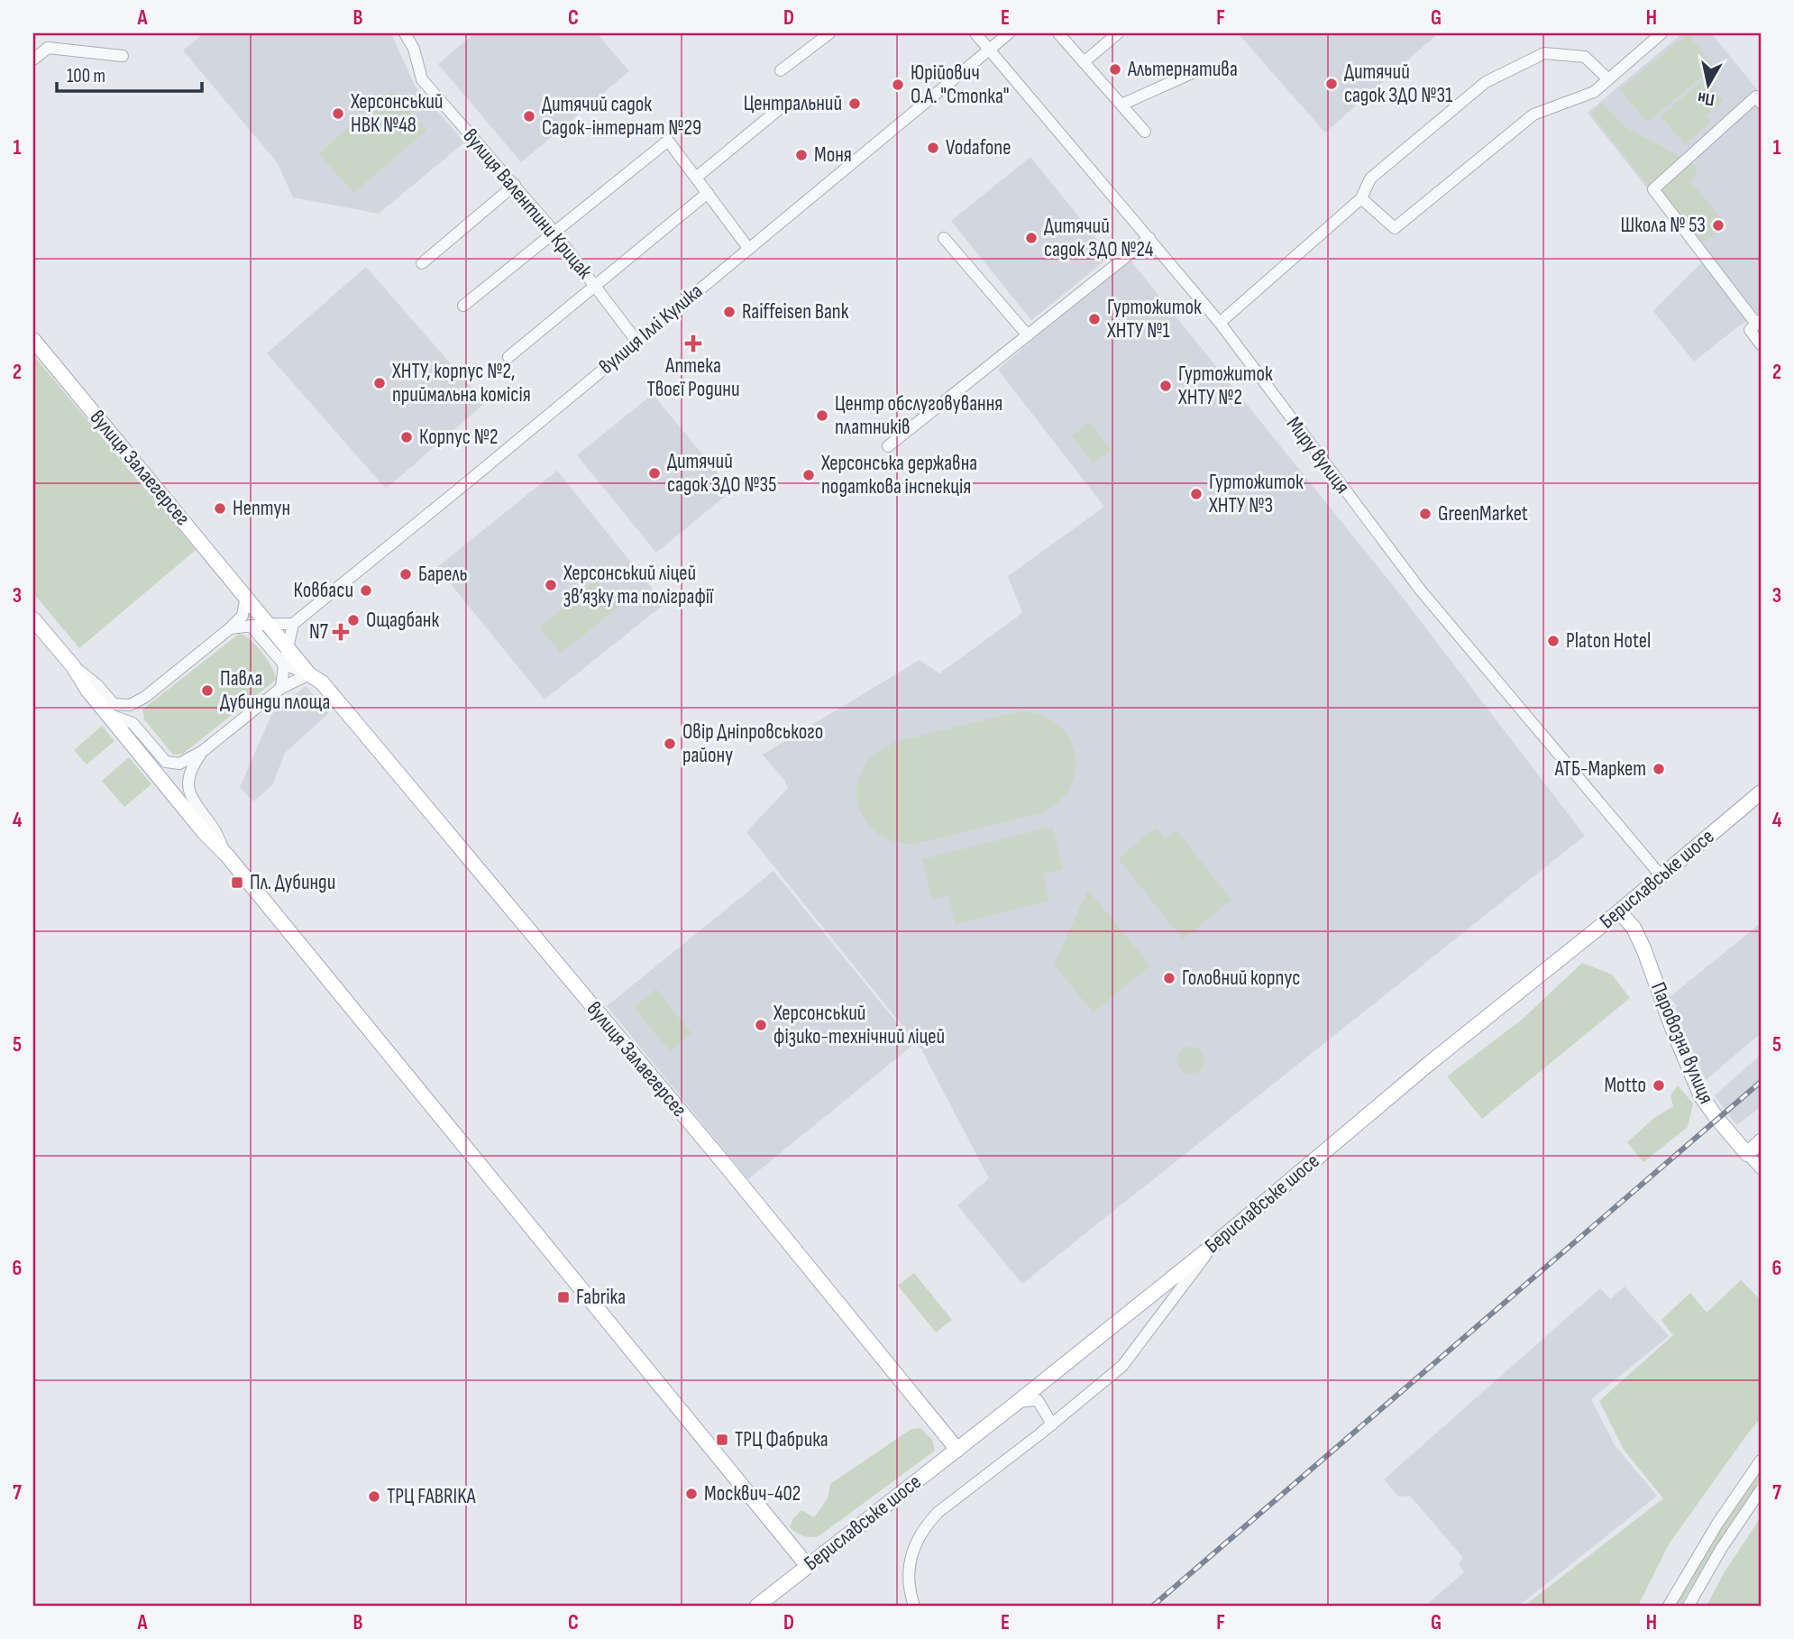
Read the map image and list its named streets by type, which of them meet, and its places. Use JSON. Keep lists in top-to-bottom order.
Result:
{
  "streets": {
    "main road": ["вулиця Залаегерсег", "Бериславське шосе", "Паровозна вулиця"],
    "street": ["вулиця Валентини Крицак", "вулиця Іллі Кулика", "Миру вулиця"]
  },
  "crossings": [
    ["вулиця Валентини Крицак", "вулиця Іллі Кулика"],
    ["вулиця Іллі Кулика", "Миру вулиця"],
    ["Миру вулиця", "Бериславське шосе"],
    ["вулиця Залаегерсег", "Бериславське шосе"],
    ["Бериславське шосе", "Паровозна вулиця"]
  ],
  "places": {
    "other": [
      "Альтернатива",
      "Дитячий садок ЗДО №31",
      "Юрійович О.А. \"Стопка\"",
      "Центральний",
      "Херсонський НВК №48",
      "Дитячий садок Садок-інтернат №29",
      "Vodafone",
      "Моня",
      "Школа № 53",
      "Дитячий садок ЗДО №24",
      "Raiffeisen Bank",
      "Гуртожиток ХНТУ №1",
      "ХНТУ, корпус №2, приймальна комісія",
      "Гуртожиток ХНТУ №2",
      "Центр обслуговування платників",
      "Корпус №2",
      "Дитячий садок ЗДО №35",
      "Херсонська державна податкова інспекція",
      "Гуртожиток ХНТУ №3",
      "Нептун",
      "GreenMarket",
      "Барель",
      "Херсонський ліцей зв’язку та поліграфії",
      "Ковбаси",
      "Ощадбанк",
      "Platon Hotel",
      "Павла Дубинди площа",
      "Овір Дніпровського району",
      "АТБ-Маркет",
      "Головний корпус",
      "Херсонський фізико-технічний ліцей",
      "Motto",
      "Москвич-402",
      "ТРЦ FABRIKA"
    ],
    "health": ["Аптека Твоєї Родини", "N7"],
    "transit": ["Пл. Дубинди", "Fabrika", "ТРЦ Фабрика"]
  },
  "scale_bar": "100 m",
  "north": "bottom",
  "grid": {
    "columns": [
      "A",
      "B",
      "C",
      "D",
      "E",
      "F",
      "G",
      "H"
    ],
    "rows": [
      "1",
      "2",
      "3",
      "4",
      "5",
      "6",
      "7"
    ]
  }
}
